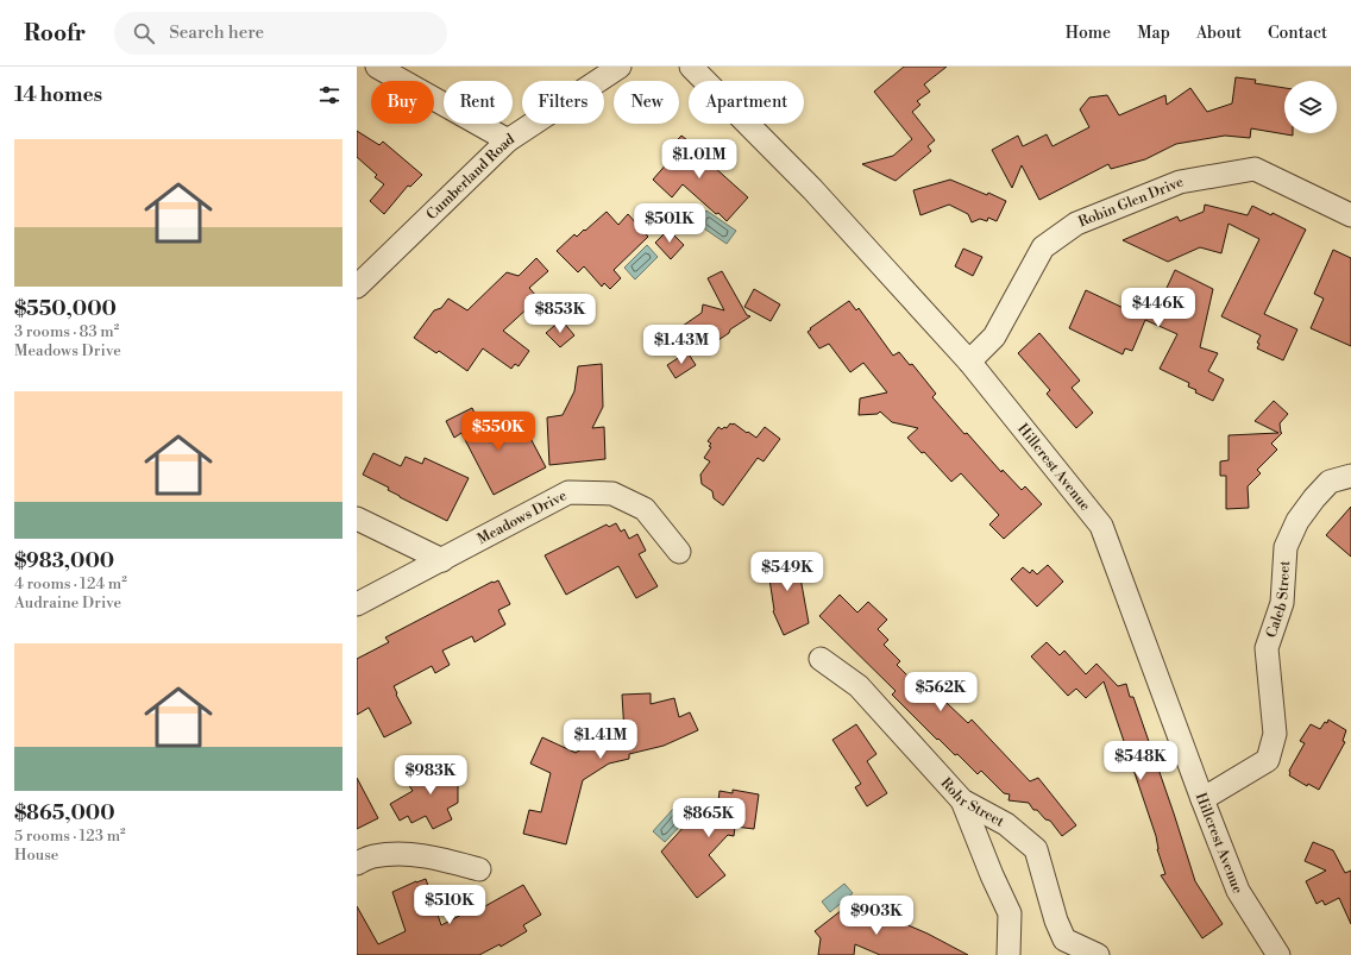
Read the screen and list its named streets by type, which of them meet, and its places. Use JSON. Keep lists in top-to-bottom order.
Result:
{
  "streets": {
    "street": [
      "Cumberland Road",
      "Robin Glen Drive",
      "Hillcrest Avenue",
      "Meadows Drive",
      "Caleb Street",
      "Rohr Street"
    ]
  },
  "crossings": [
    ["Robin Glen Drive", "Hillcrest Avenue"],
    ["Hillcrest Avenue", "Caleb Street"]
  ],
  "page": {
    "header": "Roofr",
    "search": "Search here",
    "nav": [
      "Home",
      "Map",
      "About",
      "Contact"
    ],
    "heading": "14 homes",
    "chip": [
      "Buy",
      "Rent",
      "Filters",
      "New",
      "Apartment"
    ],
    "list": [
      {
        "name": "$550,000",
        "note": "3 rooms · 83 m² · Meadows Drive"
      },
      {
        "name": "$983,000",
        "note": "4 rooms · 124 m² · Audraine Drive"
      },
      {
        "name": "$865,000",
        "note": "5 rooms · 123 m² · House"
      }
    ],
    "price": [
      "$1.01M",
      "$501K",
      "$446K",
      "$853K",
      "$1.43M",
      "$550K",
      "$549K",
      "$562K",
      "$1.41M",
      "$548K",
      "$983K",
      "$865K",
      "$510K",
      "$903K"
    ]
  }
}
